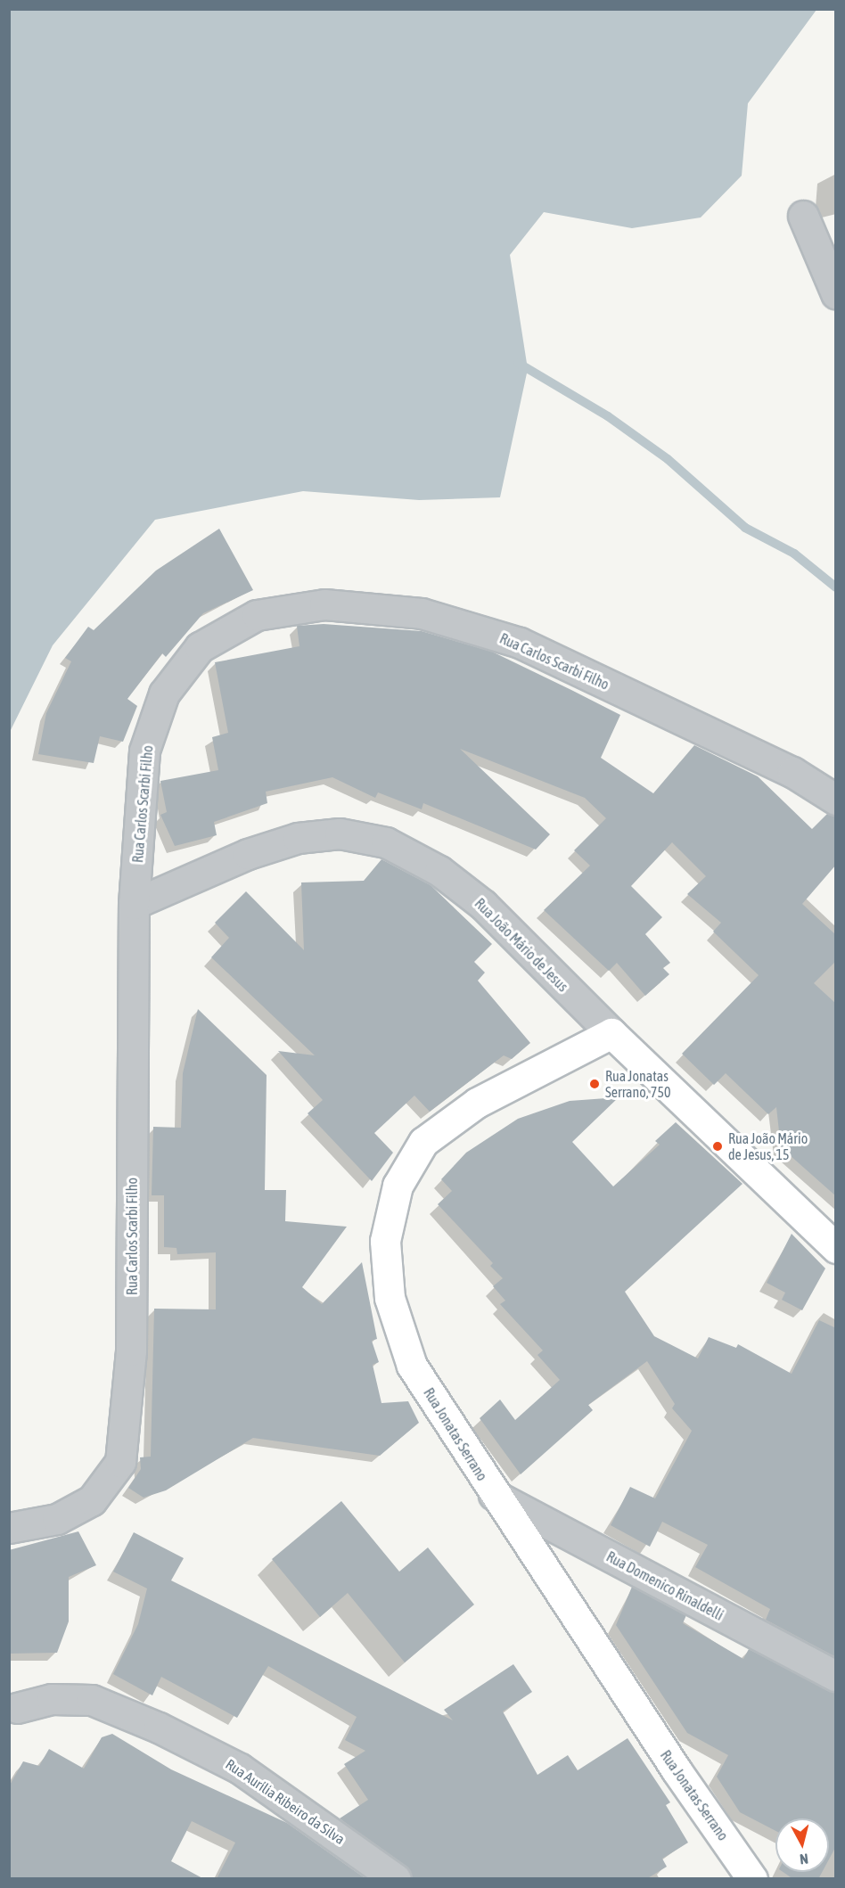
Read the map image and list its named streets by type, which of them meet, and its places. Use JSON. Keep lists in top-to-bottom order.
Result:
{
  "streets": {
    "street": [
      "Rua Carlos Scarbi Filho",
      "Rua João Mário de Jesus",
      "Rua Jonatas Serrano",
      "Rua Domenico Rinaldelli",
      "Rua Aurília Ribeiro da Silva"
    ]
  },
  "crossings": [
    ["Rua Carlos Scarbi Filho", "Rua João Mário de Jesus"],
    ["Rua João Mário de Jesus", "Rua Jonatas Serrano"],
    ["Rua Jonatas Serrano", "Rua Domenico Rinaldelli"]
  ],
  "places": ["Rua Jonatas Serrano, 750", "Rua João Mário de Jesus, 15"],
  "north": "bottom"
}
